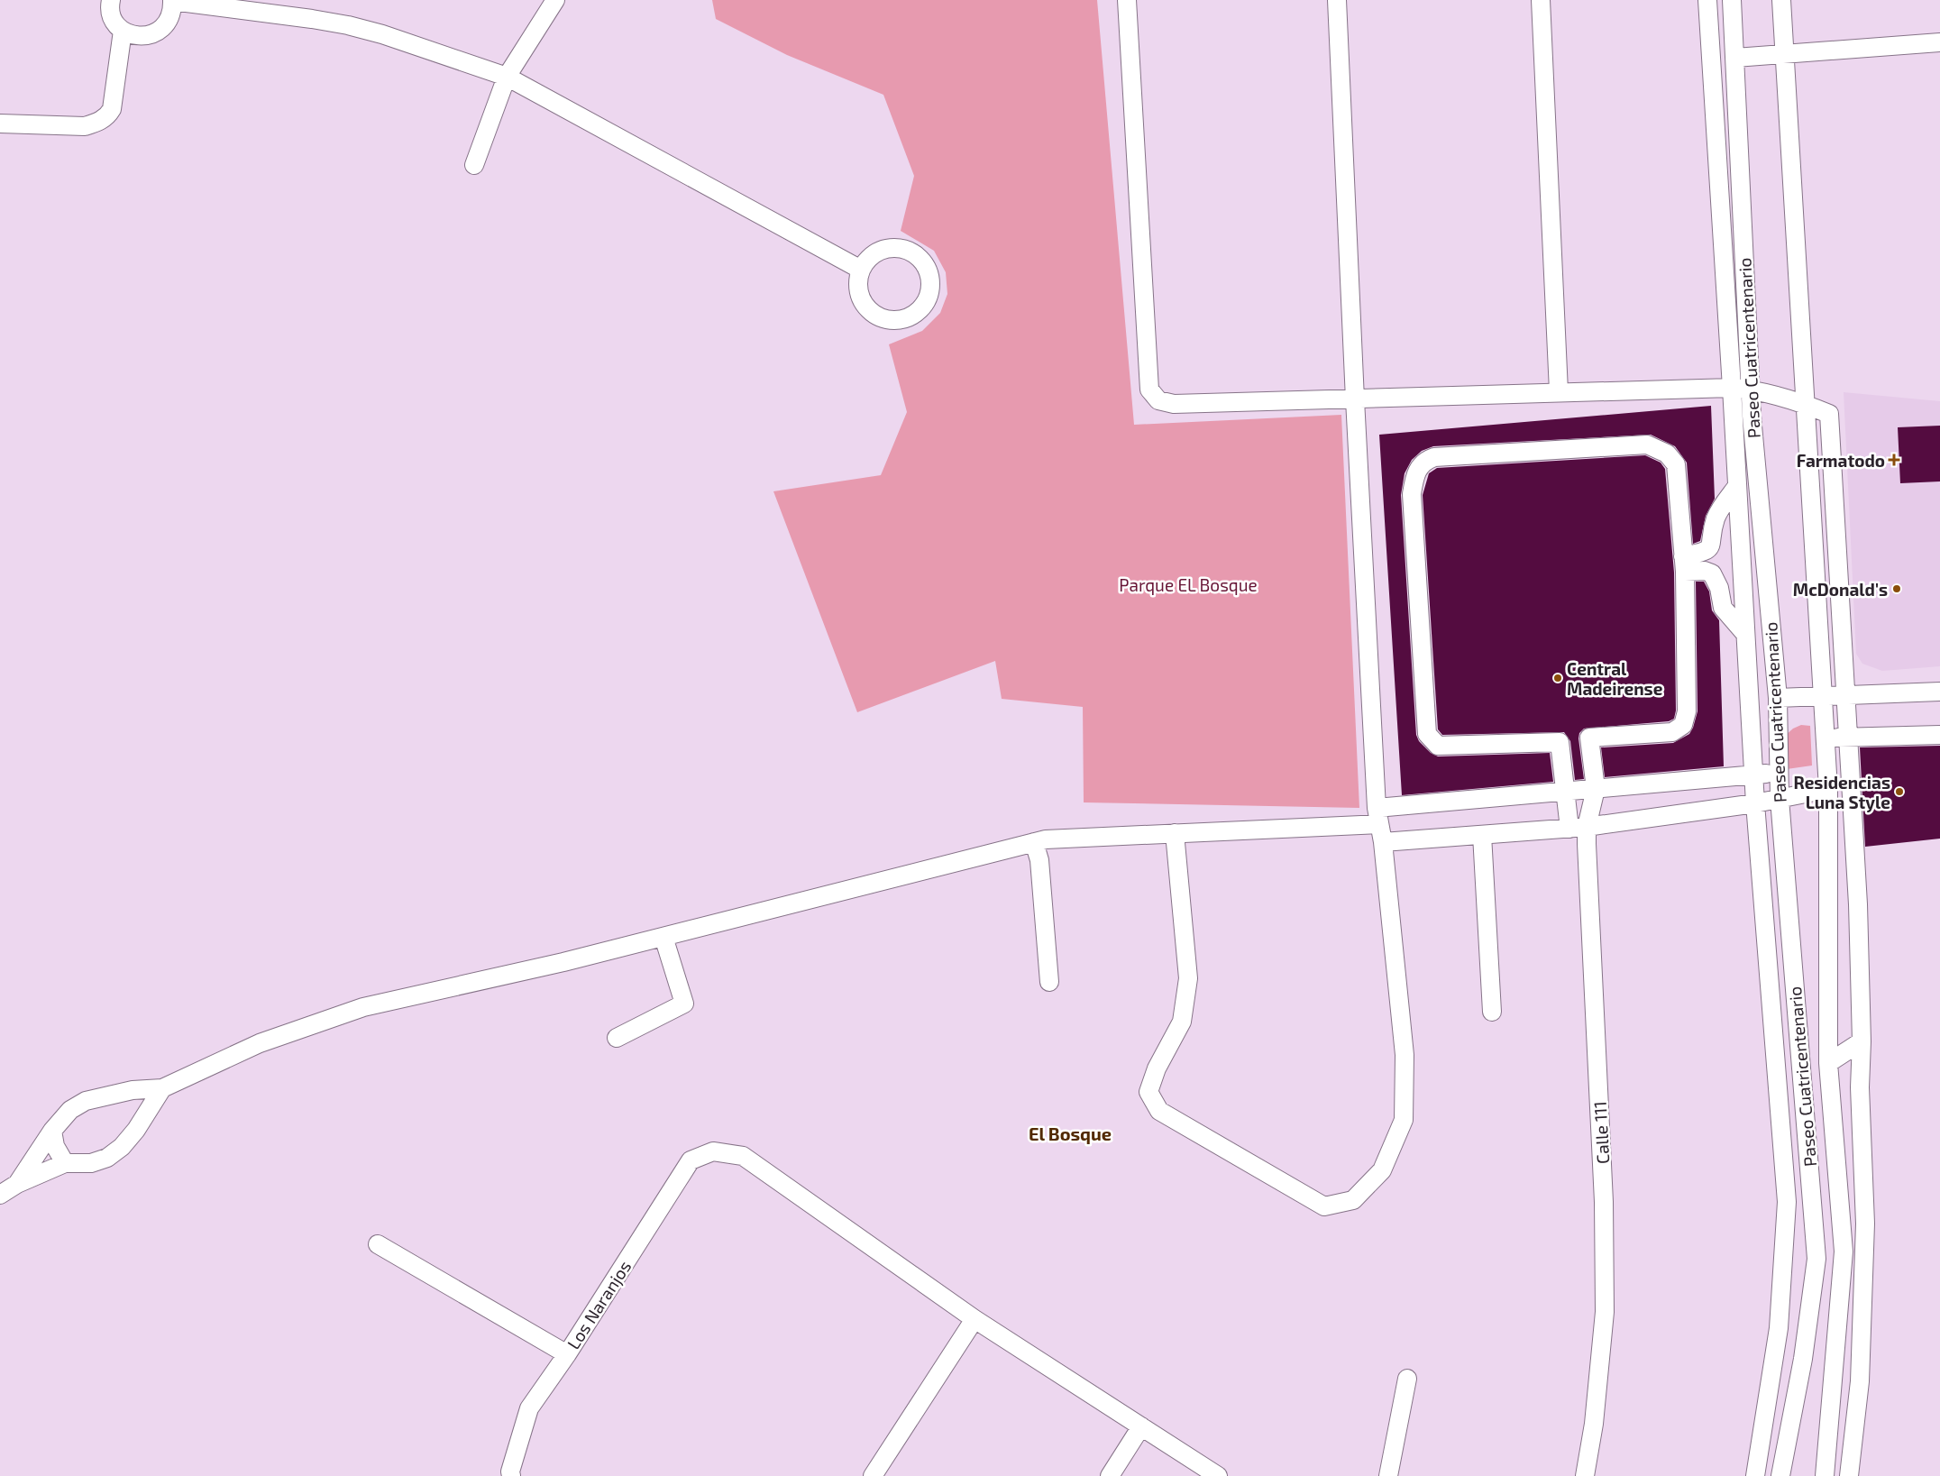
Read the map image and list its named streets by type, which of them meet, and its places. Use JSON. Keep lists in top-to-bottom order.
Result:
{
  "streets": {
    "street": ["Paseo Cuatricentenario", "Calle 111", "Los Naranjos"]
  },
  "districts": ["El Bosque"],
  "parks": ["Parque EL Bosque"],
  "places": {
    "health": ["Farmatodo"],
    "other": ["McDonald's", "Central Madeirense", "Residencias Luna Style"]
  }
}
